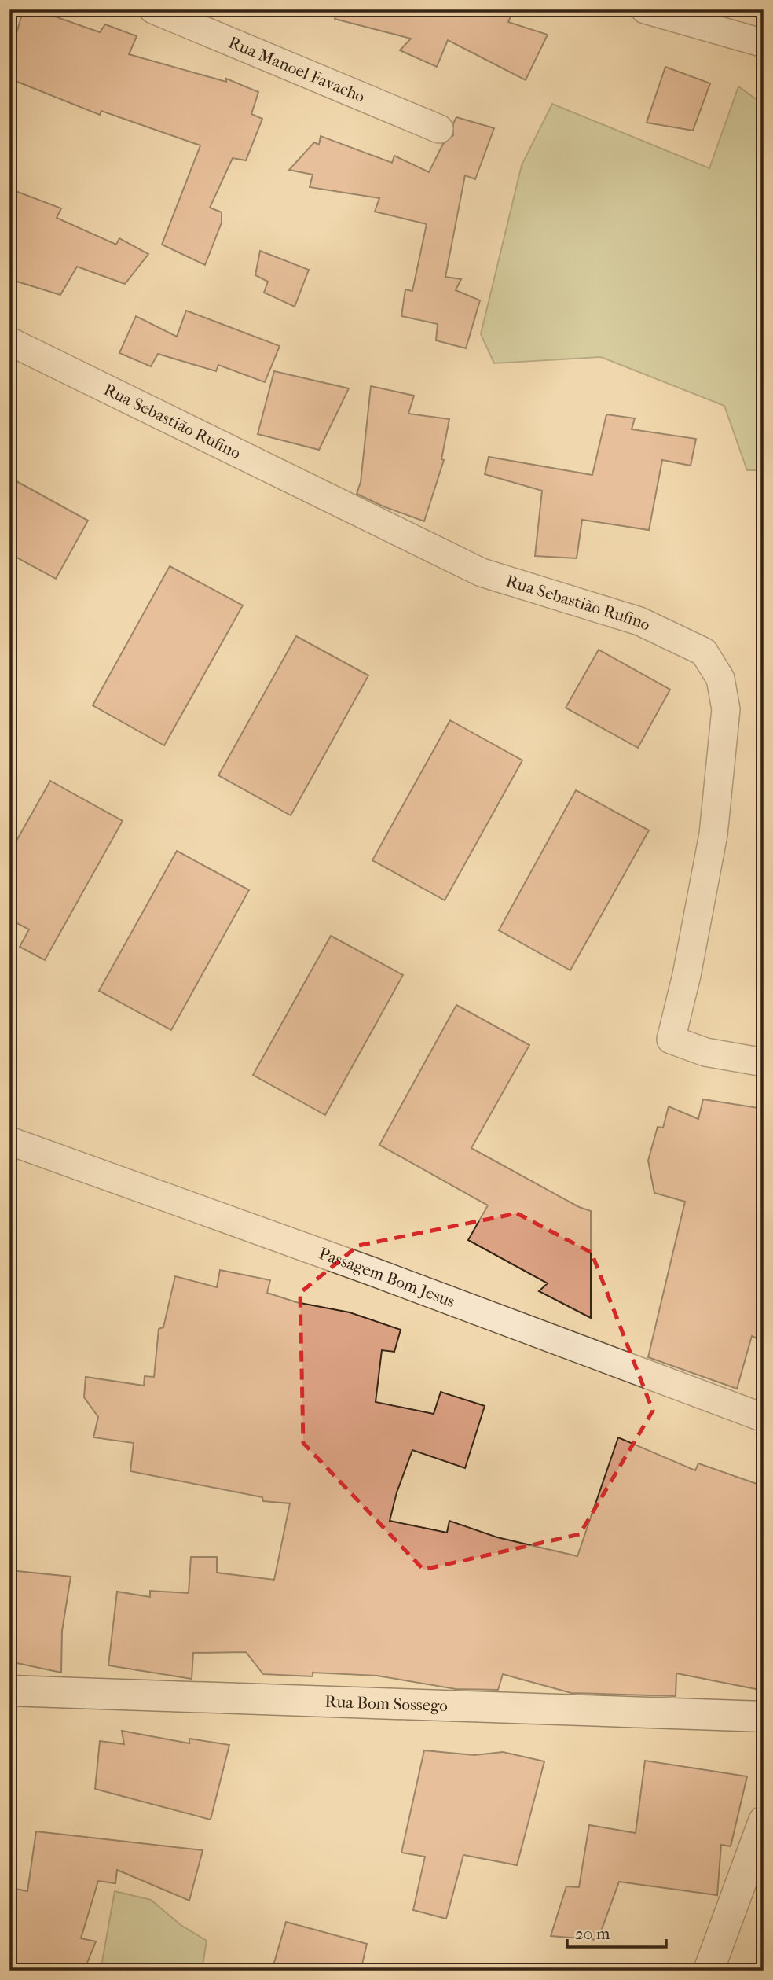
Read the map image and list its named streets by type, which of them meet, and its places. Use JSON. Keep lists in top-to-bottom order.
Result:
{
  "streets": {
    "main road": ["Rua Bom Sossego"],
    "street": ["Rua Manoel Favacho", "Rua Sebastião Rufino", "Passagem Bom Jesus"]
  },
  "scale_bar": "20 m"
}
